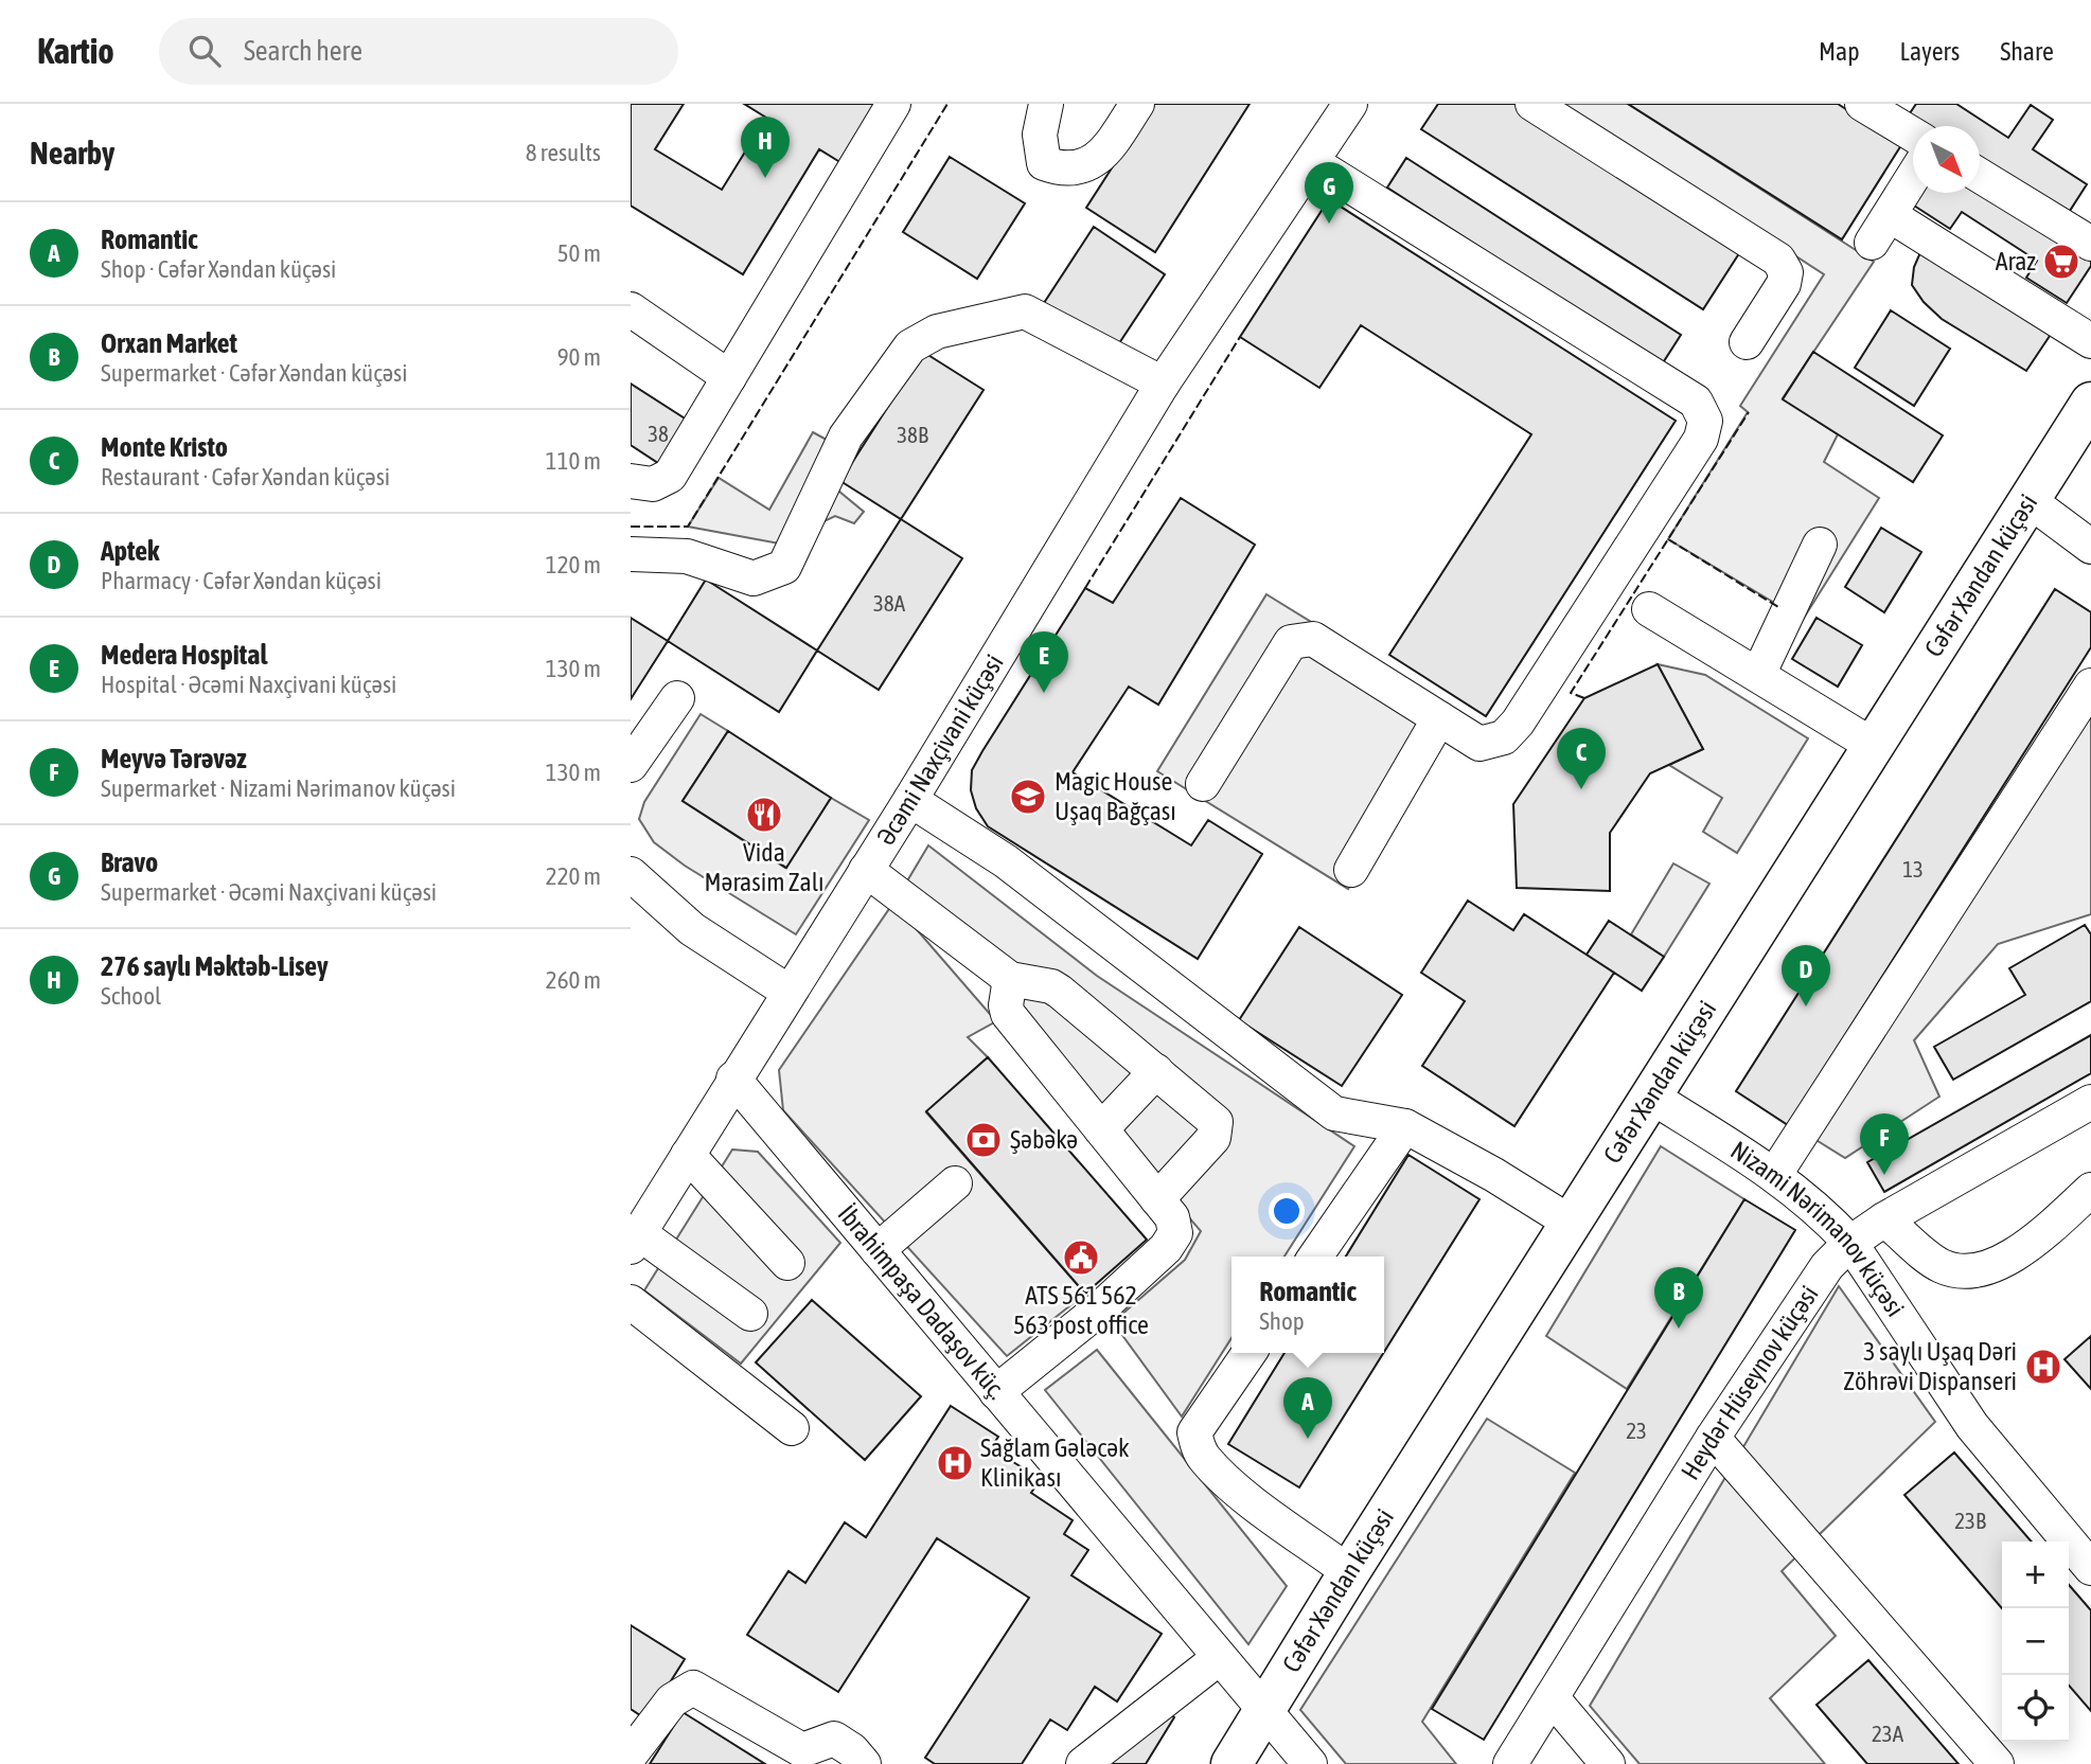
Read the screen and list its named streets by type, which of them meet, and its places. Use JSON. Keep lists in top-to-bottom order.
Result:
{
  "streets": {
    "main road": ["Cəfər Xəndan küçəsi"],
    "street": [
      "Əcəmi Naxçivani küçəsi",
      "Nizami Nərimanov küçəsi",
      "İbrahimpaşa Dadaşov küç.",
      "Heydər Hüseynov küçəsi"
    ]
  },
  "crossings": [
    ["Cəfər Xəndan küçəsi", "Nizami Nərimanov küçəsi"],
    ["Cəfər Xəndan küçəsi", "İbrahimpaşa Dadaşov küç."],
    ["Əcəmi Naxçivani küçəsi", "İbrahimpaşa Dadaşov küç."],
    ["Nizami Nərimanov küçəsi", "Heydər Hüseynov küçəsi"]
  ],
  "places": {
    "supermarket": ["Araz"],
    "school or university": ["Magic House Uşaq Bağçası"],
    "restaurant": ["Vida Mərasim Zalı"],
    "bank": ["Şəbəkə"],
    "public building": ["ATS 561 562 563 post office"],
    "hospital": ["3 saylı Uşaq Dəri Zöhrəvi Dispanseri", "Sağlam Gələcək Klinikası"]
  },
  "house_numbers": [
    "38",
    "38B",
    "38A",
    "13",
    "23",
    "23B",
    "23A"
  ],
  "north": "bottom right",
  "page": {
    "header": "Kartio",
    "search": "Search here",
    "nav": ["Map", "Layers", "Share"],
    "heading": ["Nearby", "8 results"],
    "pins": [
      "H",
      "G",
      "E",
      "C",
      "D",
      "F",
      "B",
      "A"
    ],
    "list": [
      {
        "mark": "A",
        "name": "Romantic",
        "note": "Shop · Cəfər Xəndan küçəsi",
        "value": "50 m"
      },
      {
        "mark": "B",
        "name": "Orxan Market",
        "note": "Supermarket · Cəfər Xəndan küçəsi",
        "value": "90 m"
      },
      {
        "mark": "C",
        "name": "Monte Kristo",
        "note": "Restaurant · Cəfər Xəndan küçəsi",
        "value": "110 m"
      },
      {
        "mark": "D",
        "name": "Aptek",
        "note": "Pharmacy · Cəfər Xəndan küçəsi",
        "value": "120 m"
      },
      {
        "mark": "E",
        "name": "Medera Hospital",
        "note": "Hospital · Əcəmi Naxçivani küçəsi",
        "value": "130 m"
      },
      {
        "mark": "F",
        "name": "Meyvə Tərəvəz",
        "note": "Supermarket · Nizami Nərimanov küçəsi",
        "value": "130 m"
      },
      {
        "mark": "G",
        "name": "Bravo",
        "note": "Supermarket · Əcəmi Naxçivani küçəsi",
        "value": "220 m"
      },
      {
        "mark": "H",
        "name": "276 saylı Məktəb-Lisey",
        "note": "School",
        "value": "260 m"
      }
    ],
    "popup": ["Romantic", "Shop"],
    "map_buttons": ["+", "−"]
  }
}
